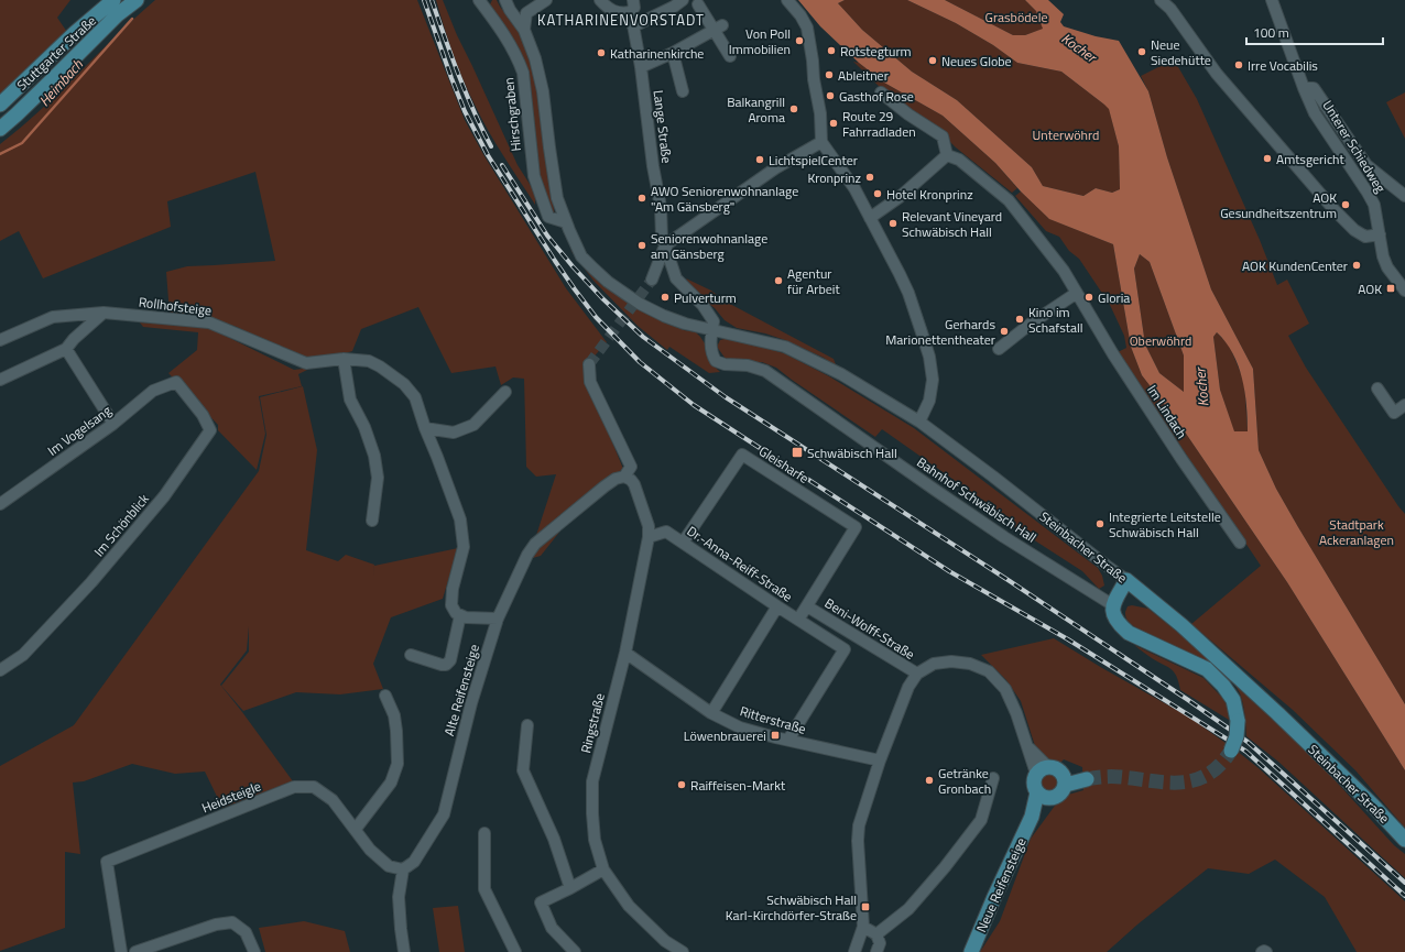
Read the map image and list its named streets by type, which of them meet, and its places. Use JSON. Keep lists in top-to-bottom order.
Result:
{
  "streets": {
    "main road": ["Stuttgarter Straße", "Steinbacher Straße", "Neue Reifensteige"],
    "street": [
      "Hirschgraben",
      "Lange Straße",
      "Unterer Schiedweg",
      "Rollhofsteige",
      "Im Lindach",
      "Im Vogelsang",
      "Gleisharfe",
      "Bahnhof Schwäbisch Hall",
      "Im Schönblick",
      "Dr.-Anna-Reiff-Straße",
      "Beni-Wolff-Straße",
      "Alte Reifensteige",
      "Ritterstraße",
      "Ringstraße",
      "Heidsteigle"
    ]
  },
  "crossings": [
    ["Lange Straße", "Bahnhof Schwäbisch Hall"],
    ["Lange Straße", "Steinbacher Straße"],
    ["Im Vogelsang", "Im Schönblick"],
    ["Gleisharfe", "Dr.-Anna-Reiff-Straße"],
    ["Gleisharfe", "Beni-Wolff-Straße"],
    ["Bahnhof Schwäbisch Hall", "Steinbacher Straße"],
    ["Dr.-Anna-Reiff-Straße", "Ritterstraße"],
    ["Dr.-Anna-Reiff-Straße", "Ringstraße"],
    ["Alte Reifensteige", "Ringstraße"],
    ["Alte Reifensteige", "Heidsteigle"],
    ["Ritterstraße", "Ringstraße"]
  ],
  "districts": ["KATHARINENVORSTADT"],
  "water": ["Kocher", "Heimbach"],
  "parks": [
    "Grasbödele",
    "Unterwöhrd",
    "Oberwöhrd",
    "Stadtpark Ackeranlagen"
  ],
  "places": {
    "other": [
      "Von Poll Immobilien",
      "Rotstegturm",
      "Neue Siedehütte",
      "Katharinenkirche",
      "Neues Globe",
      "Irre Vocabilis",
      "Ableitner",
      "Gasthof Rose",
      "Balkangrill Aroma",
      "Route 29 Fahrradladen",
      "Amtsgericht",
      "LichtspielCenter",
      "Kronprinz",
      "Hotel Kronprinz",
      "AWO Seniorenwohnanlage \"Am Gänsberg\"",
      "AOK Gesundheitszentrum",
      "Relevant Vineyard Schwäbisch Hall",
      "Seniorenwohnanlage am Gänsberg",
      "AOK KundenCenter",
      "Agentur für Arbeit",
      "Pulverturm",
      "Gloria",
      "Kino im Schafstall",
      "Gerhards Marionettentheater",
      "Integrierte Leitstelle Schwäbisch Hall",
      "Getränke Gronbach",
      "Raiffeisen-Markt"
    ],
    "transit": [
      "AOK",
      "Schwäbisch Hall",
      "Löwenbrauerei",
      "Schwäbisch Hall Karl-Kirchdörfer-Straße"
    ]
  },
  "scale_bar": "100 m"
}
